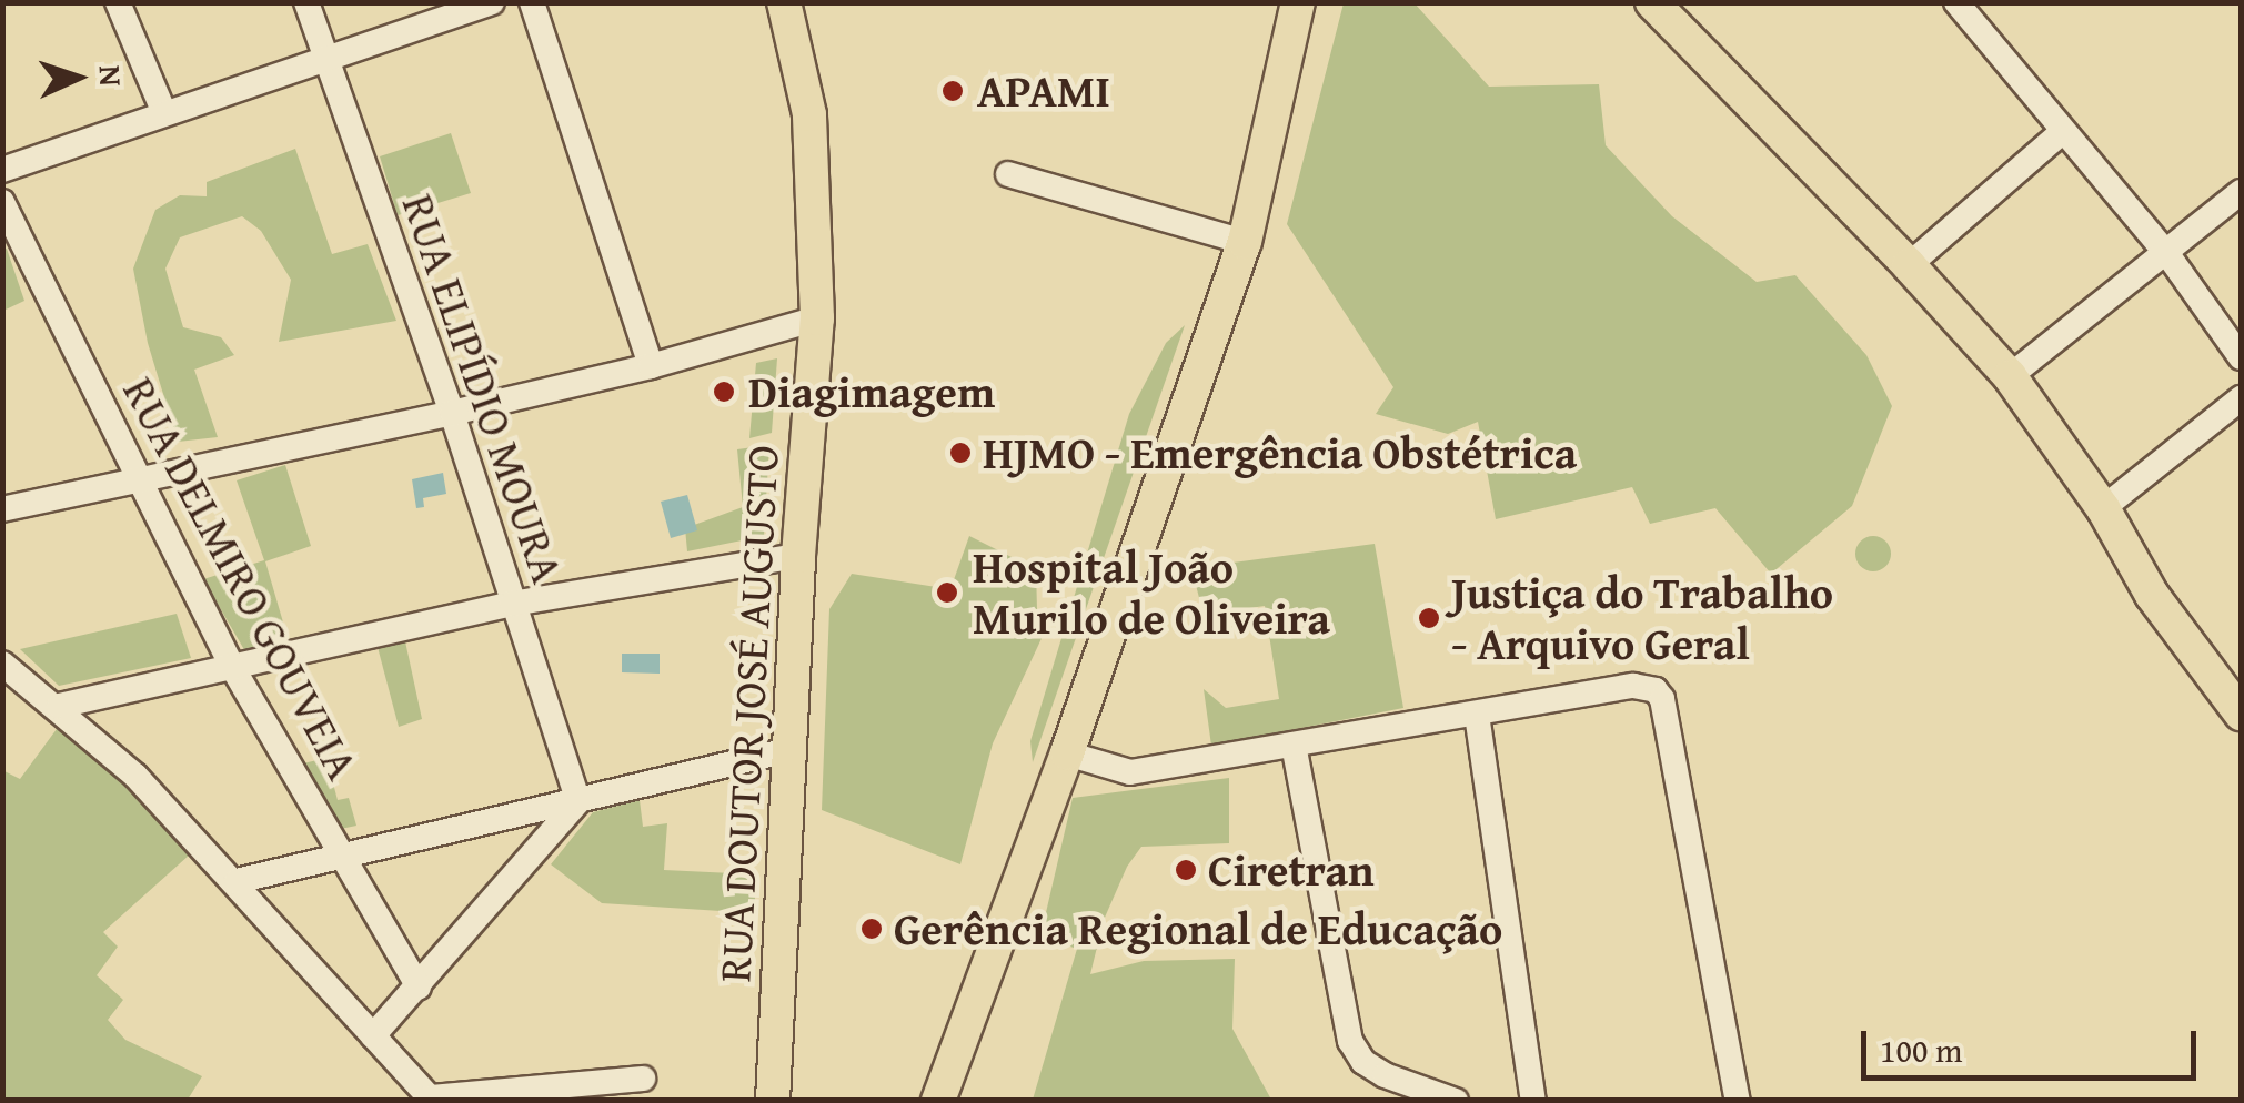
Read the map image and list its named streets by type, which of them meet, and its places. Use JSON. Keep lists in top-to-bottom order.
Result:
{
  "streets": {
    "main road": ["RUA DOUTOR JOSÉ AUGUSTO"],
    "street": ["RUA ELIPÍDIO MOURA", "RUA DELMIRO GOUVEIA"]
  },
  "places": [
    "APAMI",
    "Diagimagem",
    "HJMO - Emergência Obstétrica",
    "Hospital João Murilo de Oliveira",
    "Justiça do Trabalho - Arquivo Geral",
    "Ciretran",
    "Gerência Regional de Educação"
  ],
  "scale_bar": "100 m",
  "north": "right"
}
